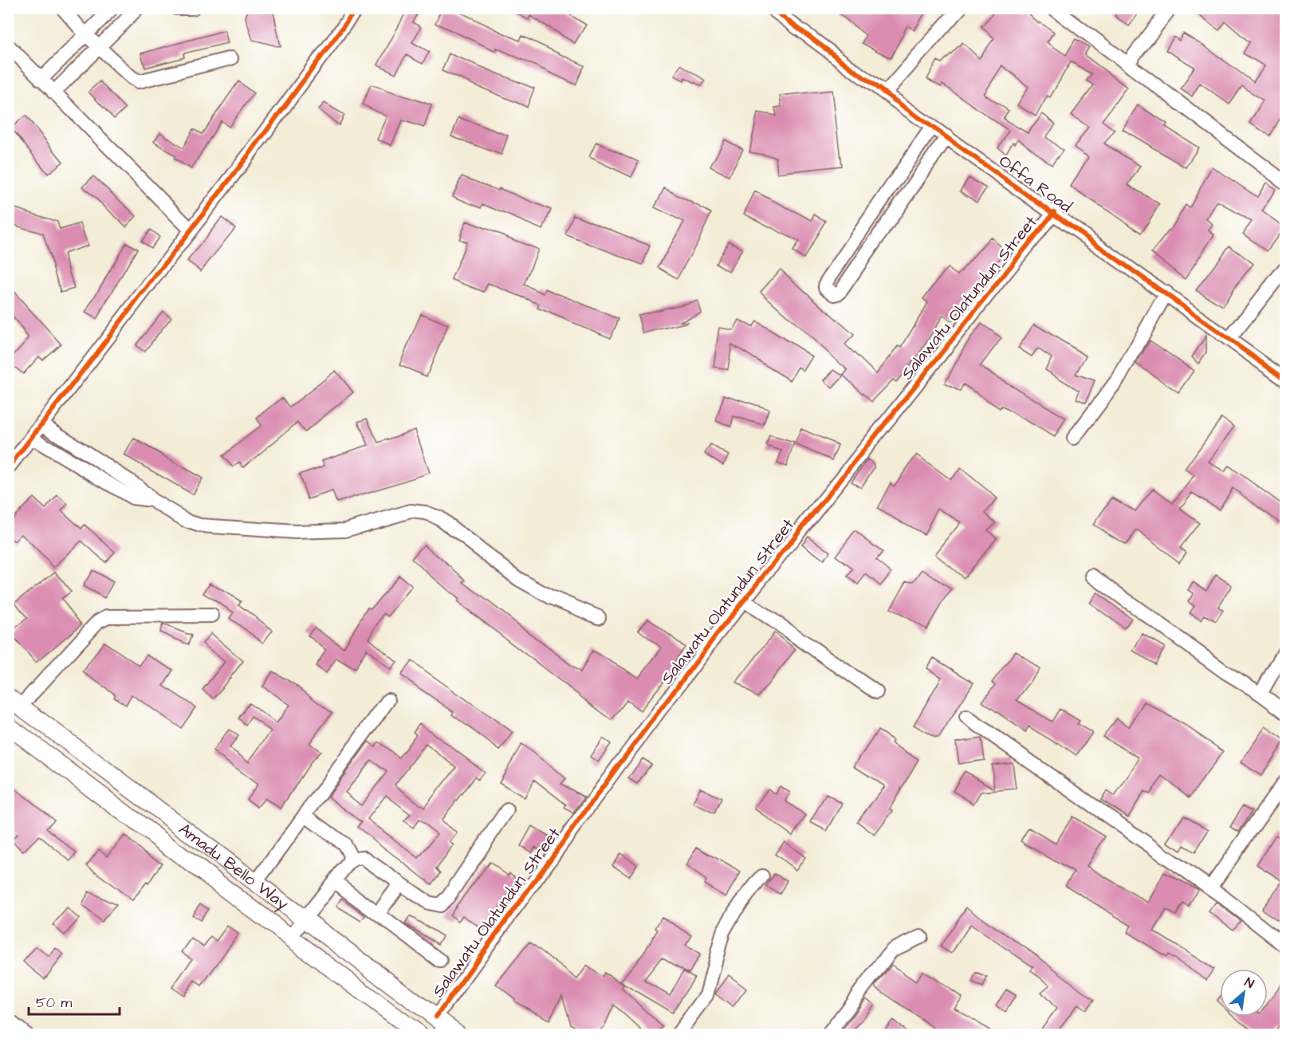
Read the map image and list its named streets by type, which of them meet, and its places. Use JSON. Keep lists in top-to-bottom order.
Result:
{
  "streets": {
    "main road": ["Amadu Bello Way"],
    "street": ["Offa Road", "Salawatu Olatundun Street"]
  },
  "crossings": [
    ["Offa Road", "Salawatu Olatundun Street"],
    ["Salawatu Olatundun Street", "Amadu Bello Way"]
  ],
  "scale_bar": "50 m",
  "north": "top right"
}
